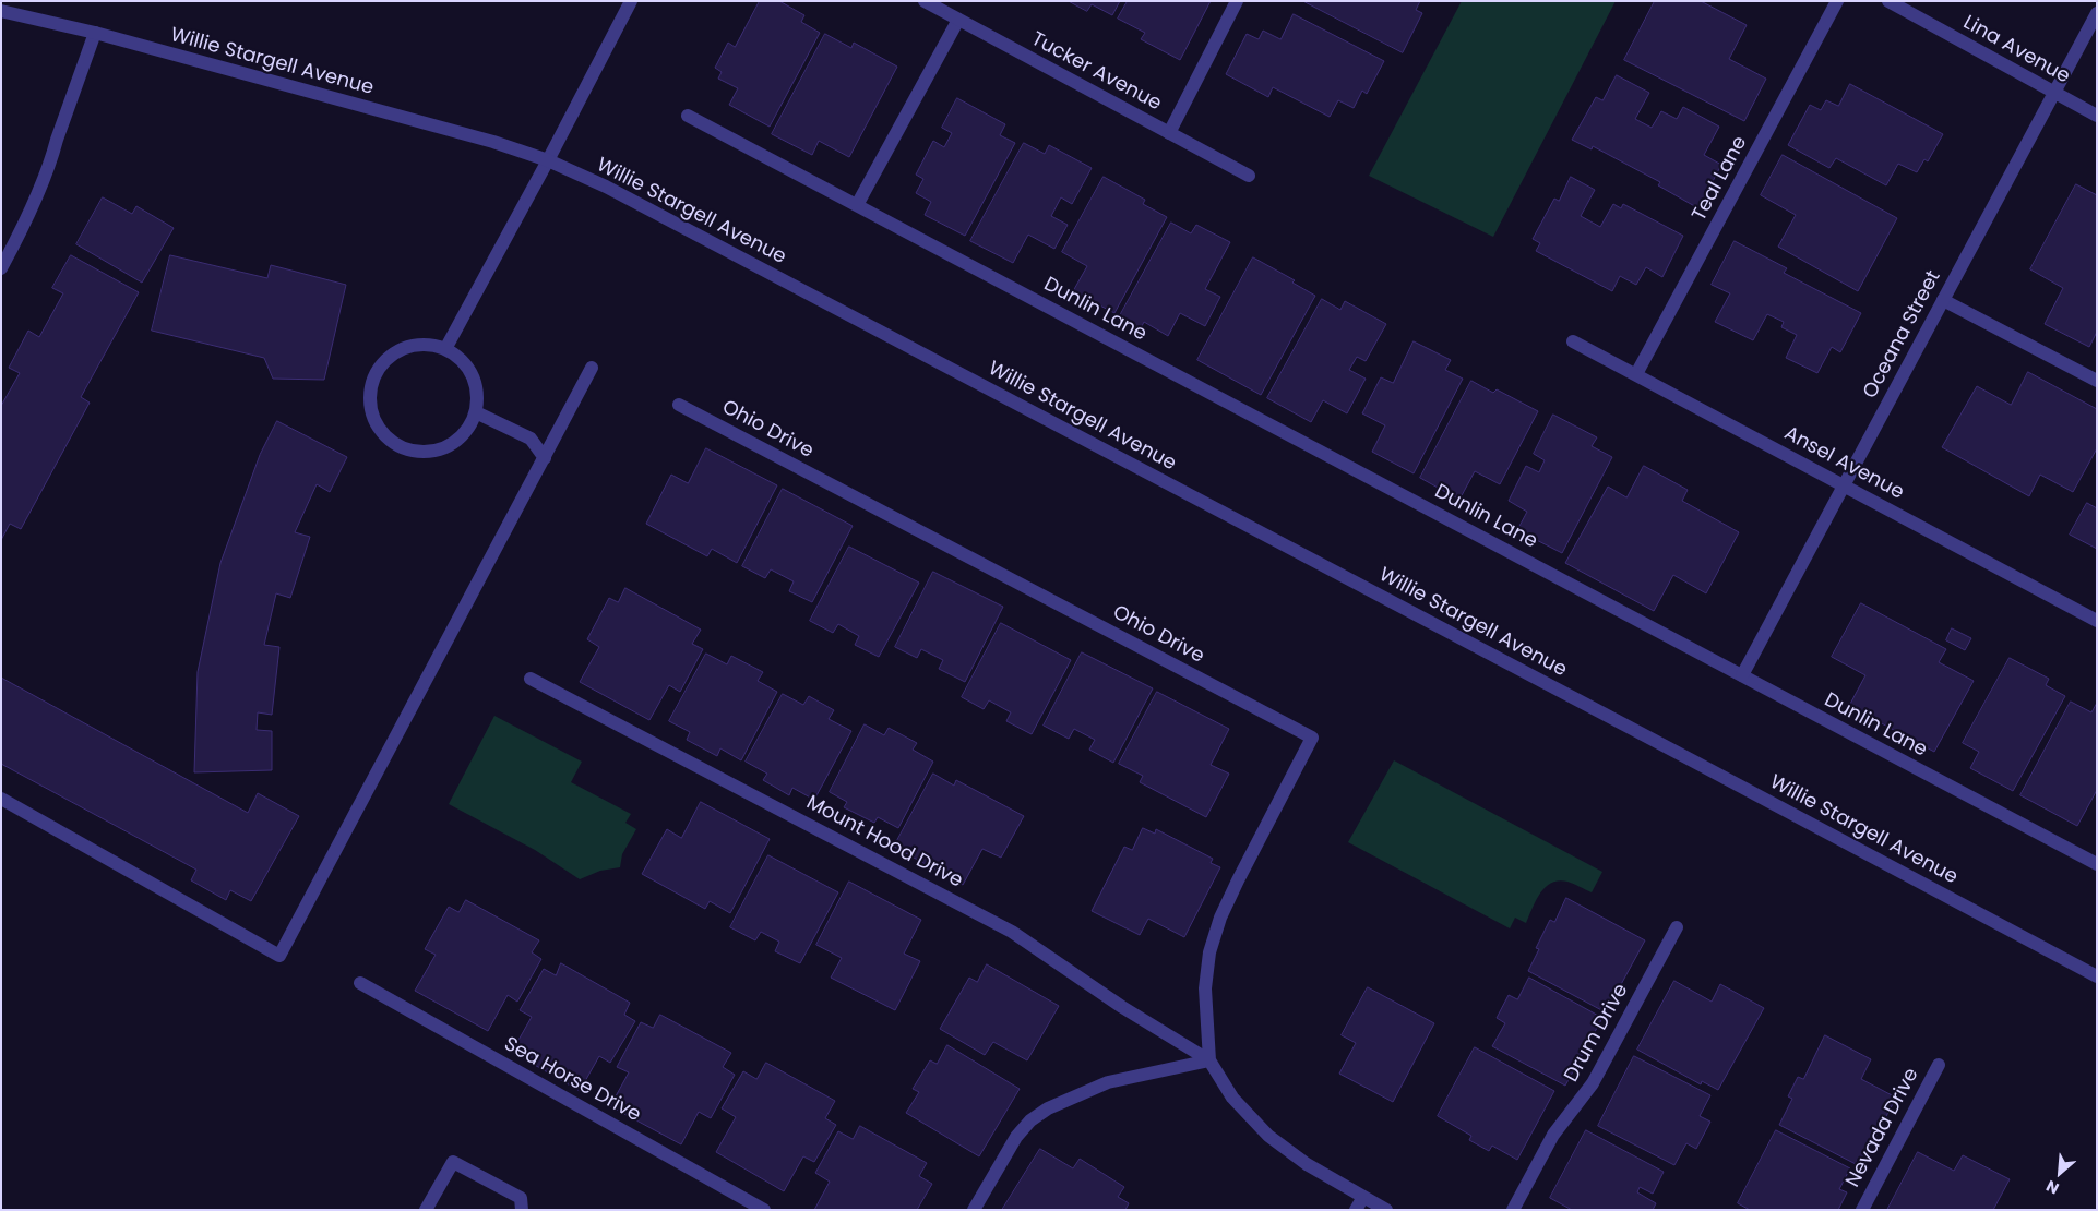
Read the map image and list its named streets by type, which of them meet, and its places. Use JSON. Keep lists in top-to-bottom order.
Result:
{
  "streets": {
    "street": [
      "Lina Avenue",
      "Willie Stargell Avenue",
      "Tucker Avenue",
      "Teal Lane",
      "Dunlin Lane",
      "Oceana Street",
      "Ohio Drive",
      "Ansel Avenue",
      "Mount Hood Drive",
      "Drum Drive",
      "Sea Horse Drive",
      "Nevada Drive"
    ]
  },
  "crossings": [
    ["Lina Avenue", "Oceana Street"],
    ["Teal Lane", "Ansel Avenue"],
    ["Dunlin Lane", "Oceana Street"],
    ["Oceana Street", "Ansel Avenue"],
    ["Ohio Drive", "Mount Hood Drive"]
  ],
  "north": "bottom left"
}
